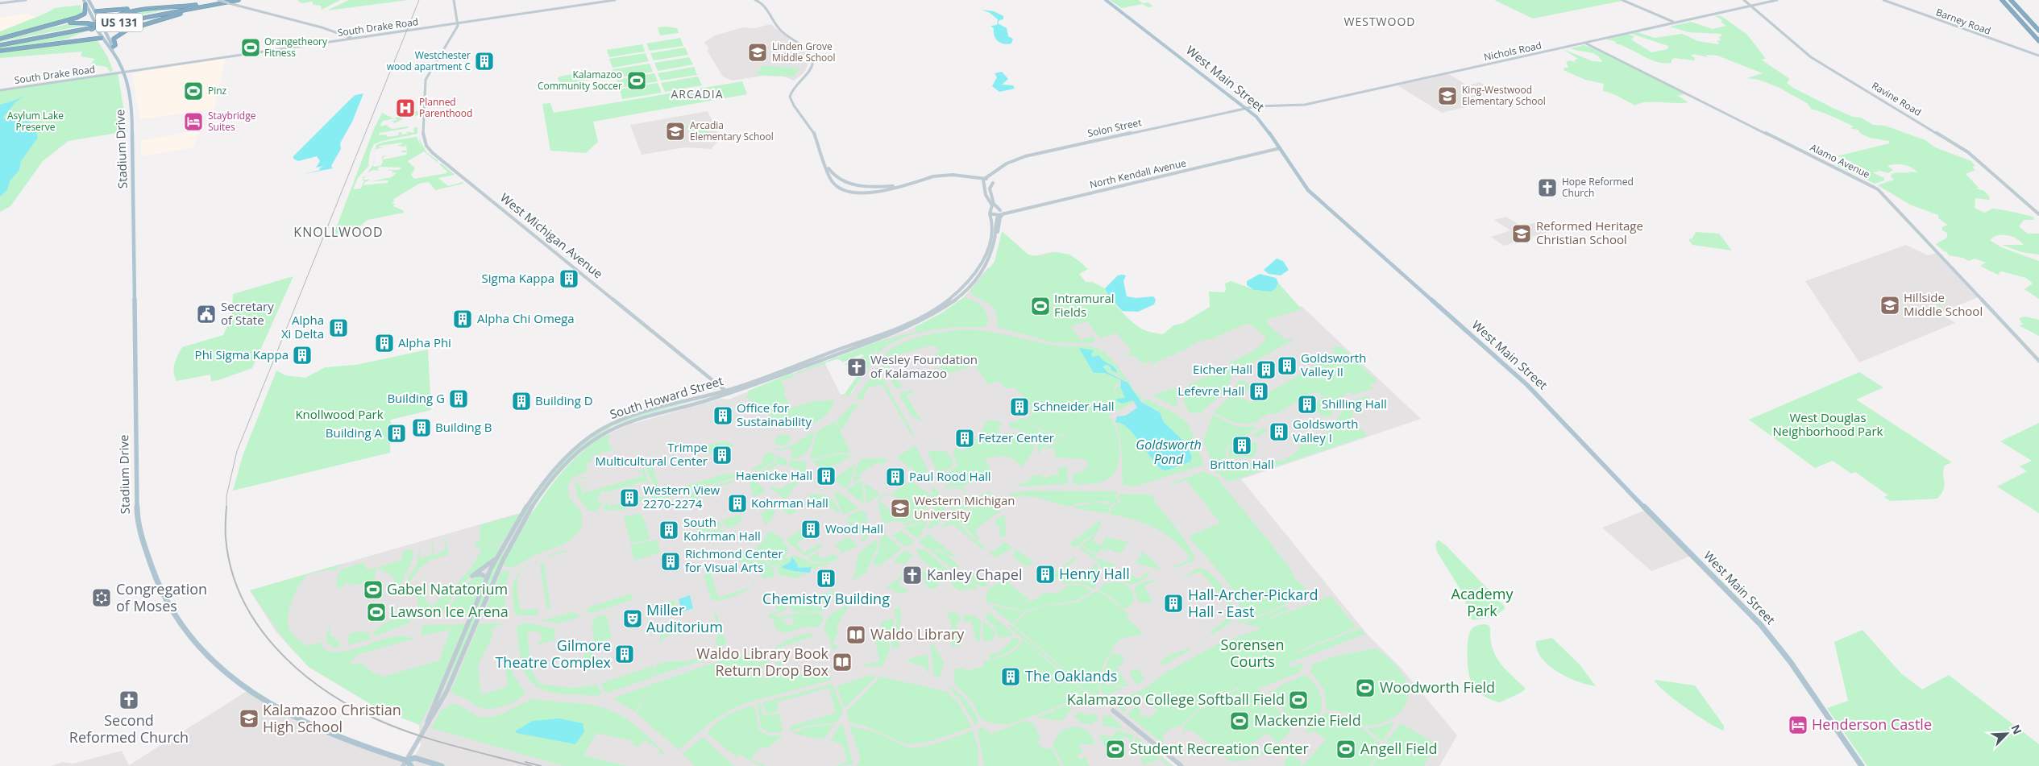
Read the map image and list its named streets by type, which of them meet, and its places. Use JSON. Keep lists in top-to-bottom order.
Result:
{
  "streets": {
    "highway": ["US 131"],
    "main road": ["West Main Street", "Stadium Drive"],
    "street": [
      "Barney Road",
      "South Drake Road",
      "Nichols Road",
      "Ravine Road",
      "Solon Street",
      "Alamo Avenue",
      "North Kendall Avenue",
      "West Michigan Avenue",
      "South Howard Street"
    ]
  },
  "crossings": [
    ["South Drake Road", "Stadium Drive"],
    ["South Drake Road", "West Michigan Avenue"],
    ["Nichols Road", "West Main Street"],
    ["Nichols Road", "Ravine Road"],
    ["Nichols Road", "Solon Street"],
    ["Nichols Road", "Alamo Avenue"],
    ["West Main Street", "Solon Street"],
    ["West Main Street", "North Kendall Avenue"],
    ["North Kendall Avenue", "South Howard Street"],
    ["West Michigan Avenue", "South Howard Street"]
  ],
  "districts": ["WESTWOOD", "ARCADIA", "KNOLLWOOD"],
  "water": ["Goldsworth Pond"],
  "parks": [
    "Asylum Lake Preserve",
    "Knollwood Park",
    "West Douglas Neighborhood Park",
    "Academy Park",
    "Sorensen Courts"
  ],
  "places": {
    "sports": [
      "Orangetheory Fitness",
      "Kalamazoo Community Soccer",
      "Pinz",
      "Intramural Fields",
      "Gabel Natatorium",
      "Lawson Ice Arena",
      "Woodworth Field",
      "Kalamazoo College Softball Field",
      "Mackenzie Field",
      "Student Recreation Center",
      "Angell Field"
    ],
    "school or university": [
      "Linden Grove Middle School",
      "King-Westwood Elementary School",
      "Arcadia Elementary School",
      "Reformed Heritage Christian School",
      "Hillside Middle School",
      "Western Michigan University",
      "Kalamazoo Christian High School"
    ],
    "building": [
      "Westchester wood apartment C",
      "Sigma Kappa",
      "Alpha Chi Omega",
      "Alpha Xi Delta",
      "Alpha Phi",
      "Phi Sigma Kappa",
      "Goldsworth Valley II",
      "Eicher Hall",
      "Lefevre Hall",
      "Building G",
      "Building D",
      "Shilling Hall",
      "Schneider Hall",
      "Office for Sustainability",
      "Building B",
      "Goldsworth Valley I",
      "Building A",
      "Fetzer Center",
      "Britton Hall",
      "Trimpe Multicultural Center",
      "Haenicke Hall",
      "Paul Rood Hall",
      "Western View 2270-2274",
      "Kohrman Hall",
      "Wood Hall",
      "South Kohrman Hall",
      "Richmond Center for Visual Arts",
      "Henry Hall",
      "Chemistry Building",
      "Hall-Archer-Pickard Hall - East",
      "Gilmore Theatre Complex",
      "The Oaklands"
    ],
    "hospital": ["Planned Parenthood"],
    "hotel": ["Staybridge Suites", "Henderson Castle"],
    "church": [
      "Hope Reformed Church",
      "Wesley Foundation of Kalamazoo",
      "Kanley Chapel",
      "Second Reformed Church"
    ],
    "public building": ["Secretary of State"],
    "synagogue": ["Congregation of Moses"],
    "theatre": ["Miller Auditorium"],
    "library": ["Waldo Library", "Waldo Library Book Return Drop Box"]
  },
  "north": "top right"
}
